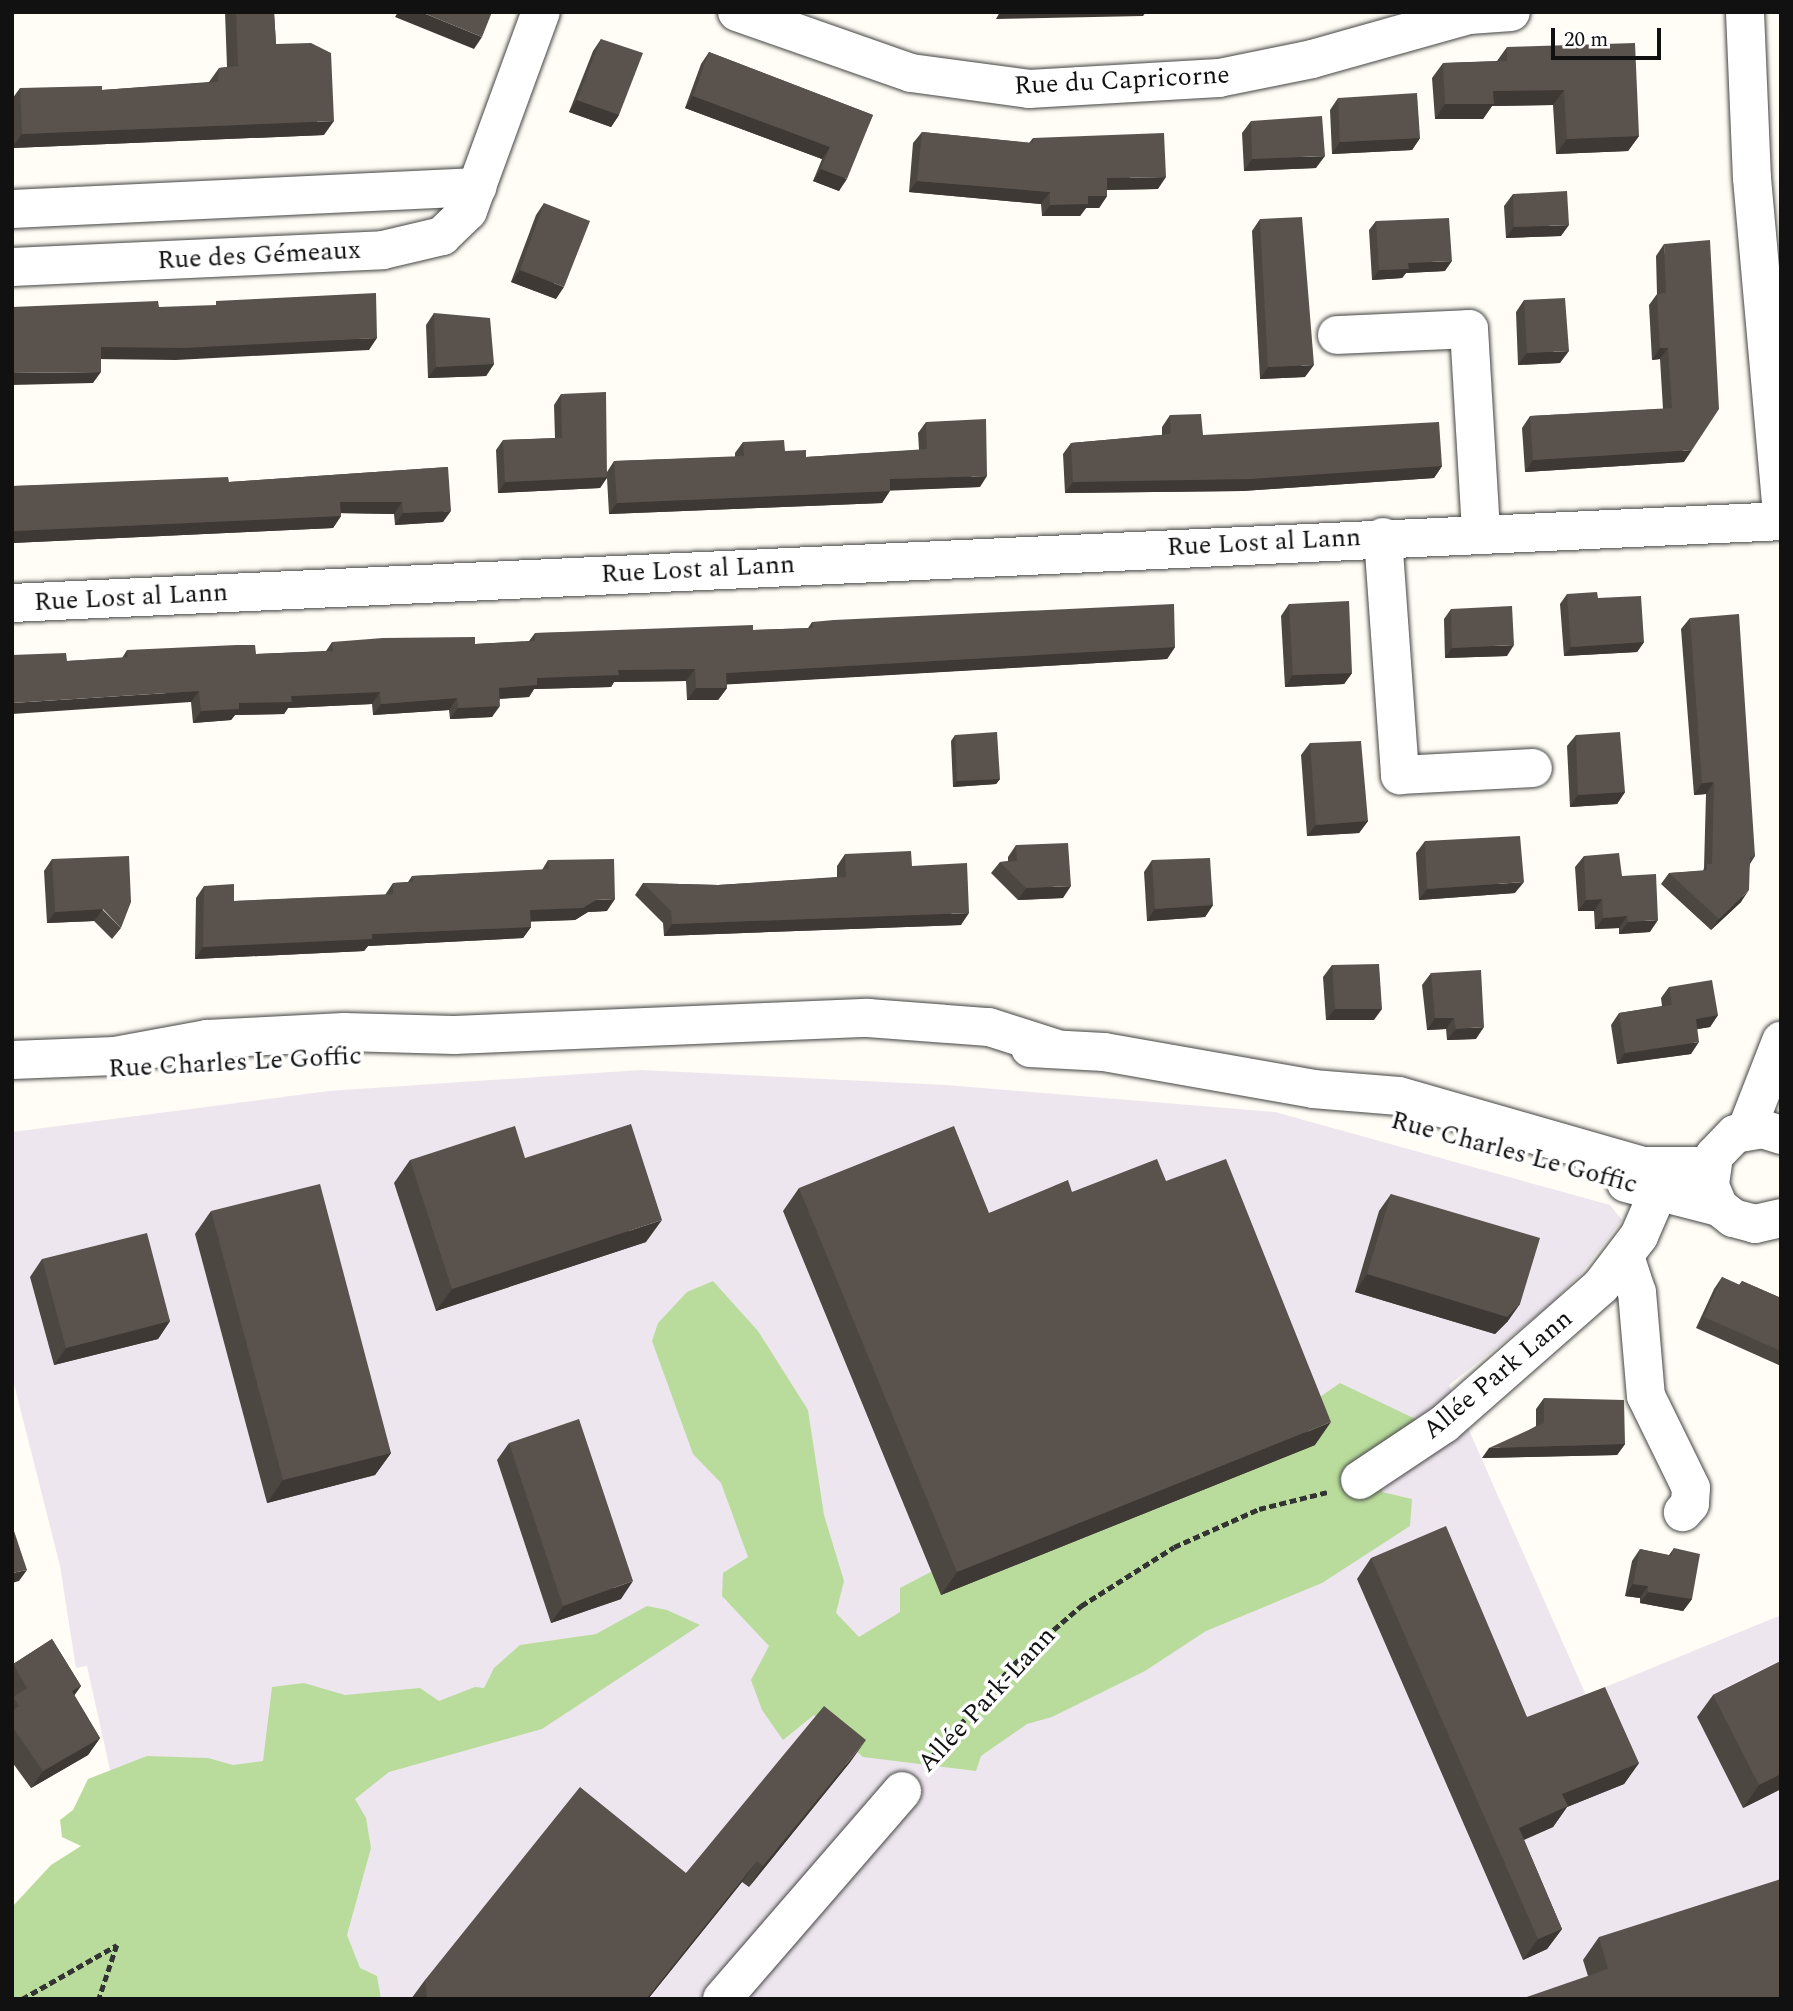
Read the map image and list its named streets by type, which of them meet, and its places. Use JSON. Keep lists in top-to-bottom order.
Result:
{
  "streets": {
    "street": [
      "Rue du Capricorne",
      "Rue des Gémeaux",
      "Rue Lost al Lann",
      "Rue Charles Le Goffic",
      "Allée Park Lann",
      "Allée Park-Lann"
    ]
  },
  "crossings": [
    ["Rue Charles Le Goffic", "Allée Park Lann"],
    ["Allée Park Lann", "Allée Park-Lann"]
  ],
  "scale_bar": "20 m"
}
